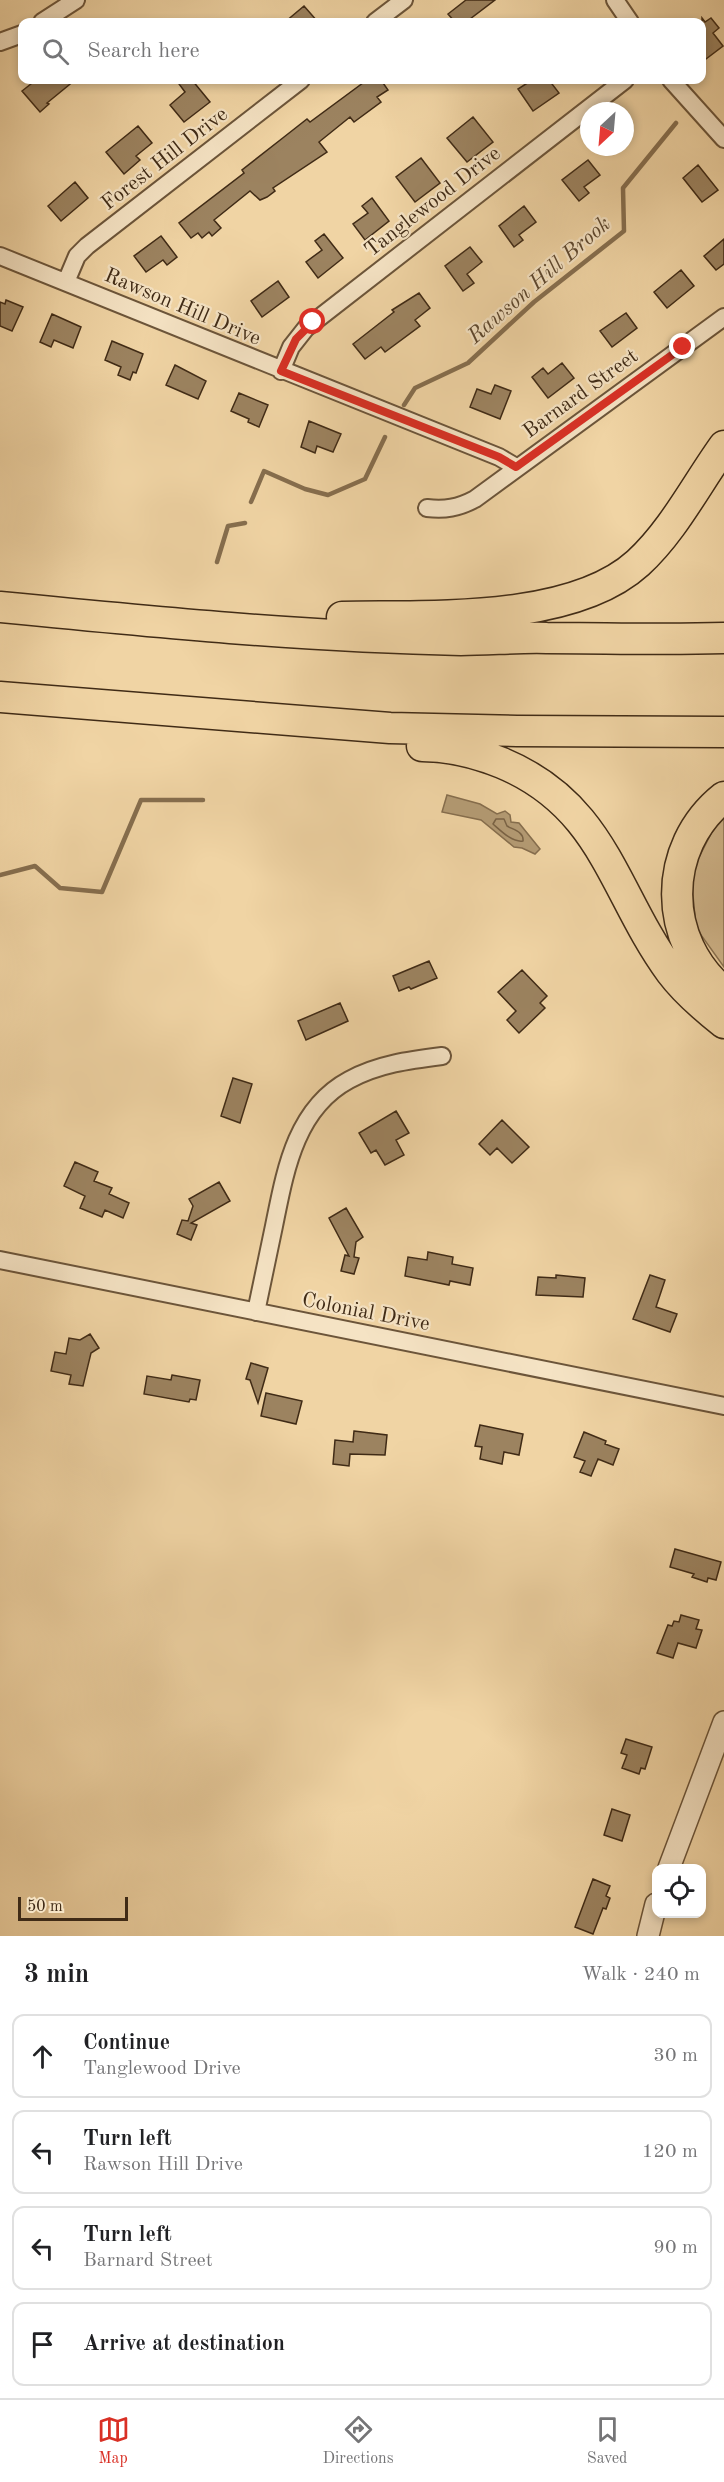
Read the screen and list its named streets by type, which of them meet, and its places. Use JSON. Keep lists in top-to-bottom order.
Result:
{
  "streets": {
    "street": [
      "Forest Hill Drive",
      "Tanglewood Drive",
      "Rawson Hill Drive",
      "Barnard Street",
      "Colonial Drive"
    ]
  },
  "crossings": [
    ["Forest Hill Drive", "Rawson Hill Drive"],
    ["Tanglewood Drive", "Rawson Hill Drive"],
    ["Rawson Hill Drive", "Barnard Street"]
  ],
  "water": ["Rawson Hill Brook"],
  "scale_bar": "50 m",
  "north": "bottom left",
  "page": {
    "search": "Search here",
    "scale": "50 m",
    "heading": ["3 min", "Walk · 240 m"],
    "list": [
      ["Continue", "Tanglewood Drive", "30 m"],
      ["Turn left", "Rawson Hill Drive", "120 m"],
      ["Turn left", "Barnard Street", "90 m"],
      "Arrive at destination"
    ],
    "nav": ["Map", "Directions", "Saved"]
  }
}
